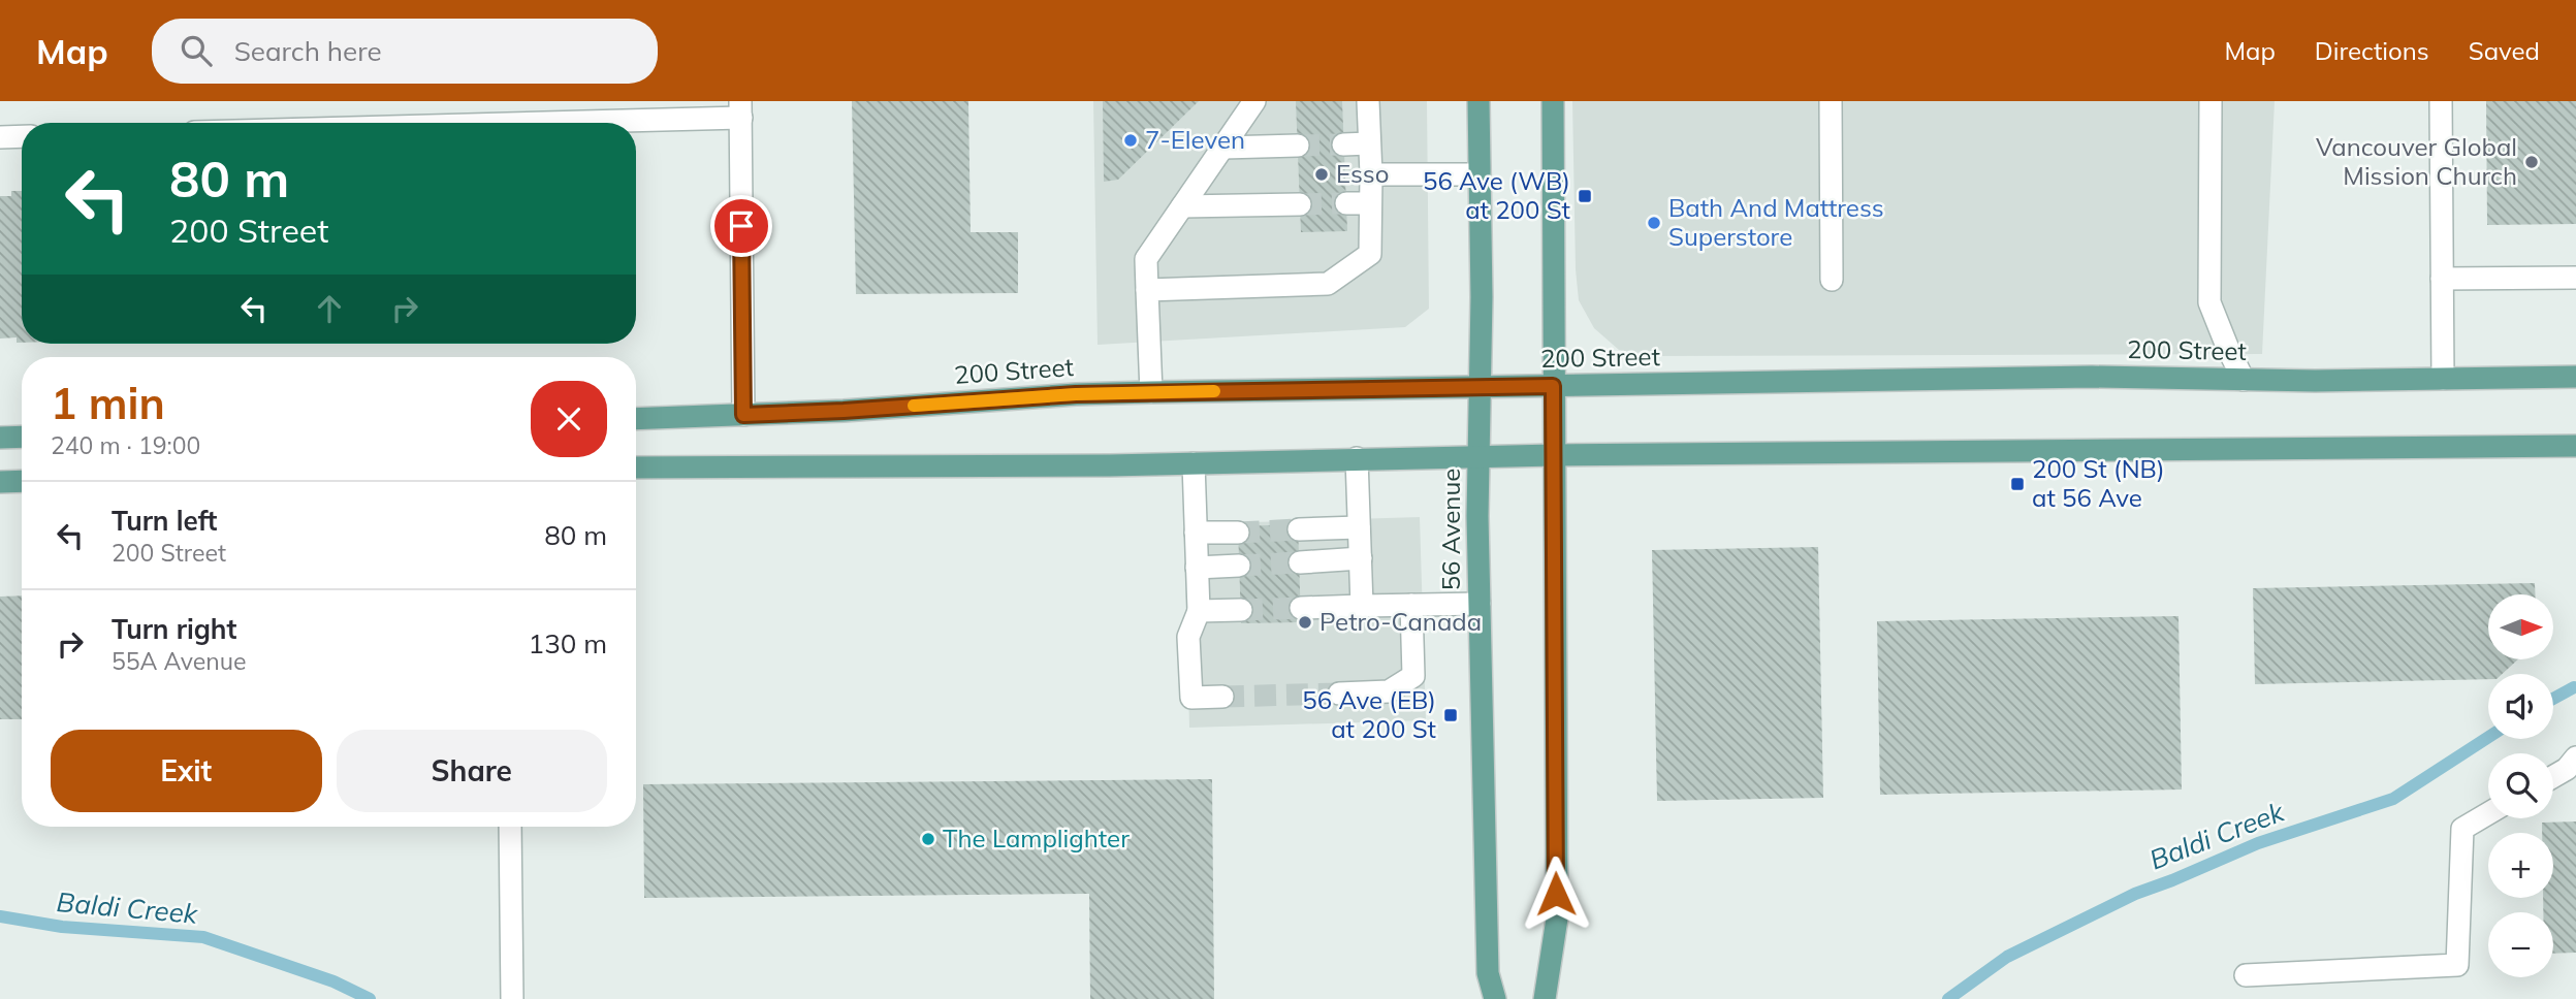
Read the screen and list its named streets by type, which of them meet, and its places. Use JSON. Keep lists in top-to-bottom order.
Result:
{
  "streets": {
    "main road": ["200 Street", "56 Avenue"]
  },
  "crossings": [
    ["200 Street", "56 Avenue"]
  ],
  "water": ["Baldi Creek"],
  "places": {
    "other": [
      "7-Eleven",
      "Vancouver Global Mission Church",
      "Esso",
      "Bath And Mattress Superstore",
      "Petro-Canada",
      "The Lamplighter"
    ],
    "transit": ["56 Ave (WB) at 200 St", "200 St (NB) at 56 Ave", "56 Ave (EB) at 200 St"]
  },
  "north": "right",
  "page": {
    "header": "Map",
    "search": "Search here",
    "nav": ["Map", "Directions", "Saved"],
    "turn": ["80 m", "200 Street"],
    "heading": ["1 min", "240 m · 19:00"],
    "list": [
      {
        "name": "Turn left",
        "note": "200 Street",
        "value": "80 m"
      },
      {
        "name": "Turn right",
        "note": "55A Avenue",
        "value": "130 m"
      }
    ],
    "map_buttons": ["+", "−"],
    "buttons": ["Exit", "Share"]
  }
}
